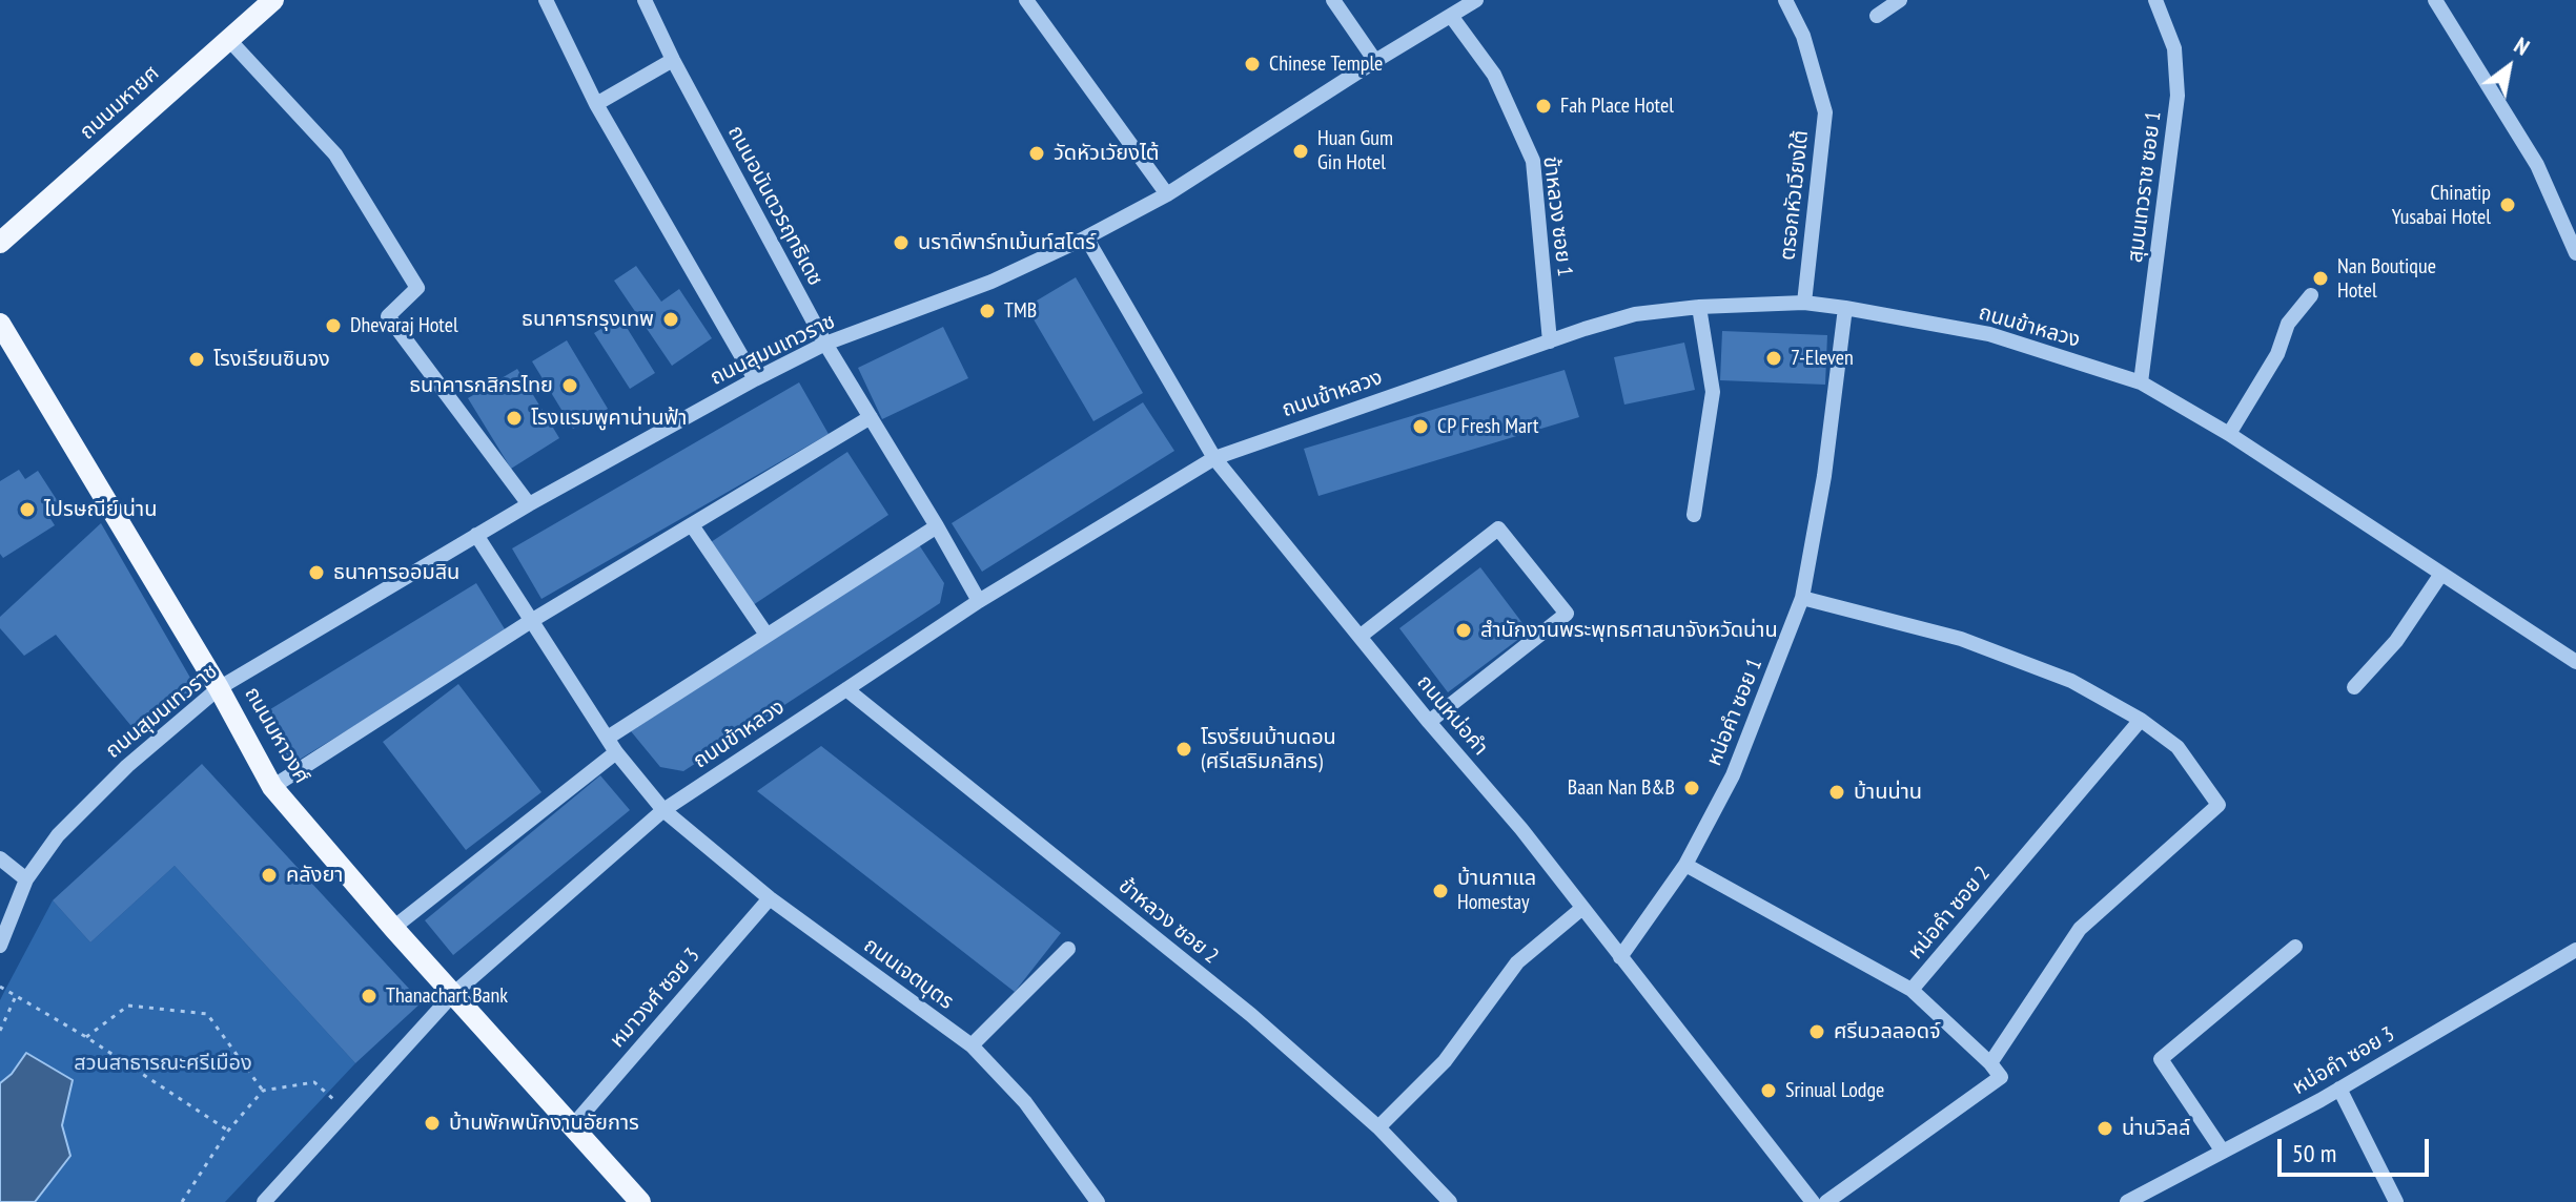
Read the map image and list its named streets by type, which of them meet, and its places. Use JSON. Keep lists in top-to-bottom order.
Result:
{
  "streets": {
    "main road": ["ถนนมหายศ", "ถนนมหาวงศ์"],
    "street": [
      "สุมนเทวราช ซอย 1",
      "ตรอกหัวเวียงใต้",
      "ถนนอนันตวรฤทธิเดช",
      "ข้าหลวง ซอย 1",
      "ถนนข้าหลวง",
      "ถนนสุมนเทวราช",
      "หน่อคำ ซอย 1",
      "ถนนหน่อคำ",
      "หน่อคำ ซอย 2",
      "ข้าหลวง ซอย 2",
      "ถนนเจตบุตร",
      "หมาวงศ์ ซอย 3",
      "หน่อคำ ซอย 3"
    ]
  },
  "crossings": [
    ["สุมนเทวราช ซอย 1", "ถนนข้าหลวง"],
    ["ตรอกหัวเวียงใต้", "ถนนข้าหลวง"],
    ["ถนนอนันตวรฤทธิเดช", "ถนนข้าหลวง"],
    ["ถนนอนันตวรฤทธิเดช", "ถนนสุมนเทวราช"],
    ["ข้าหลวง ซอย 1", "ถนนข้าหลวง"],
    ["ข้าหลวง ซอย 1", "ถนนสุมนเทวราช"],
    ["ถนนข้าหลวง", "หน่อคำ ซอย 1"],
    ["ถนนข้าหลวง", "ถนนหน่อคำ"],
    ["ถนนข้าหลวง", "ถนนมหาวงศ์"],
    ["ถนนข้าหลวง", "ข้าหลวง ซอย 2"],
    ["ถนนข้าหลวง", "ถนนเจตบุตร"],
    ["ถนนสุมนเทวราช", "ถนนหน่อคำ"],
    ["ถนนสุมนเทวราช", "ถนนมหาวงศ์"],
    ["ถนนสุมนเทวราช", "ถนนเจตบุตร"],
    ["หน่อคำ ซอย 1", "ถนนหน่อคำ"],
    ["ถนนมหาวงศ์", "หมาวงศ์ ซอย 3"],
    ["ถนนเจตบุตร", "หมาวงศ์ ซอย 3"]
  ],
  "parks": ["สวนสาธารณะศรีเมือง"],
  "places": [
    "Chinese Temple",
    "Fah Place Hotel",
    "Huan Gum Gin Hotel",
    "วัดหัวเวัยงไต้",
    "Chinatip Yusabai Hotel",
    "นราดีพาร์ทเม้นท์สโตร์",
    "Nan Boutique Hotel",
    "TMB",
    "ธนาคารกรุงเทพ",
    "Dhevaraj Hotel",
    "7-Eleven",
    "โรงเรียนซินจง",
    "ธนาคารกสิกรไทย",
    "โรงแรมพูคาน่านฟ้า",
    "CP Fresh Mart",
    "ไปรษณีย์ น่าน",
    "ธนาคารออมสิน",
    "สำนักงานพระพุทธศาสนาจังหวัดน่าน",
    "โรงรียนบ้านดอน (ศรีเสริมกสิกร)",
    "Baan Nan B&B",
    "บ้านน่าน",
    "คลังยา",
    "บ้านกาแล Homestay",
    "Thanachart Bank",
    "ศรีนวลลอดจ์",
    "Srinual Lodge",
    "บ้านพักพนักงานอัยการ",
    "น่านวิลล์"
  ],
  "scale_bar": "50 m",
  "north": "top right"
}
